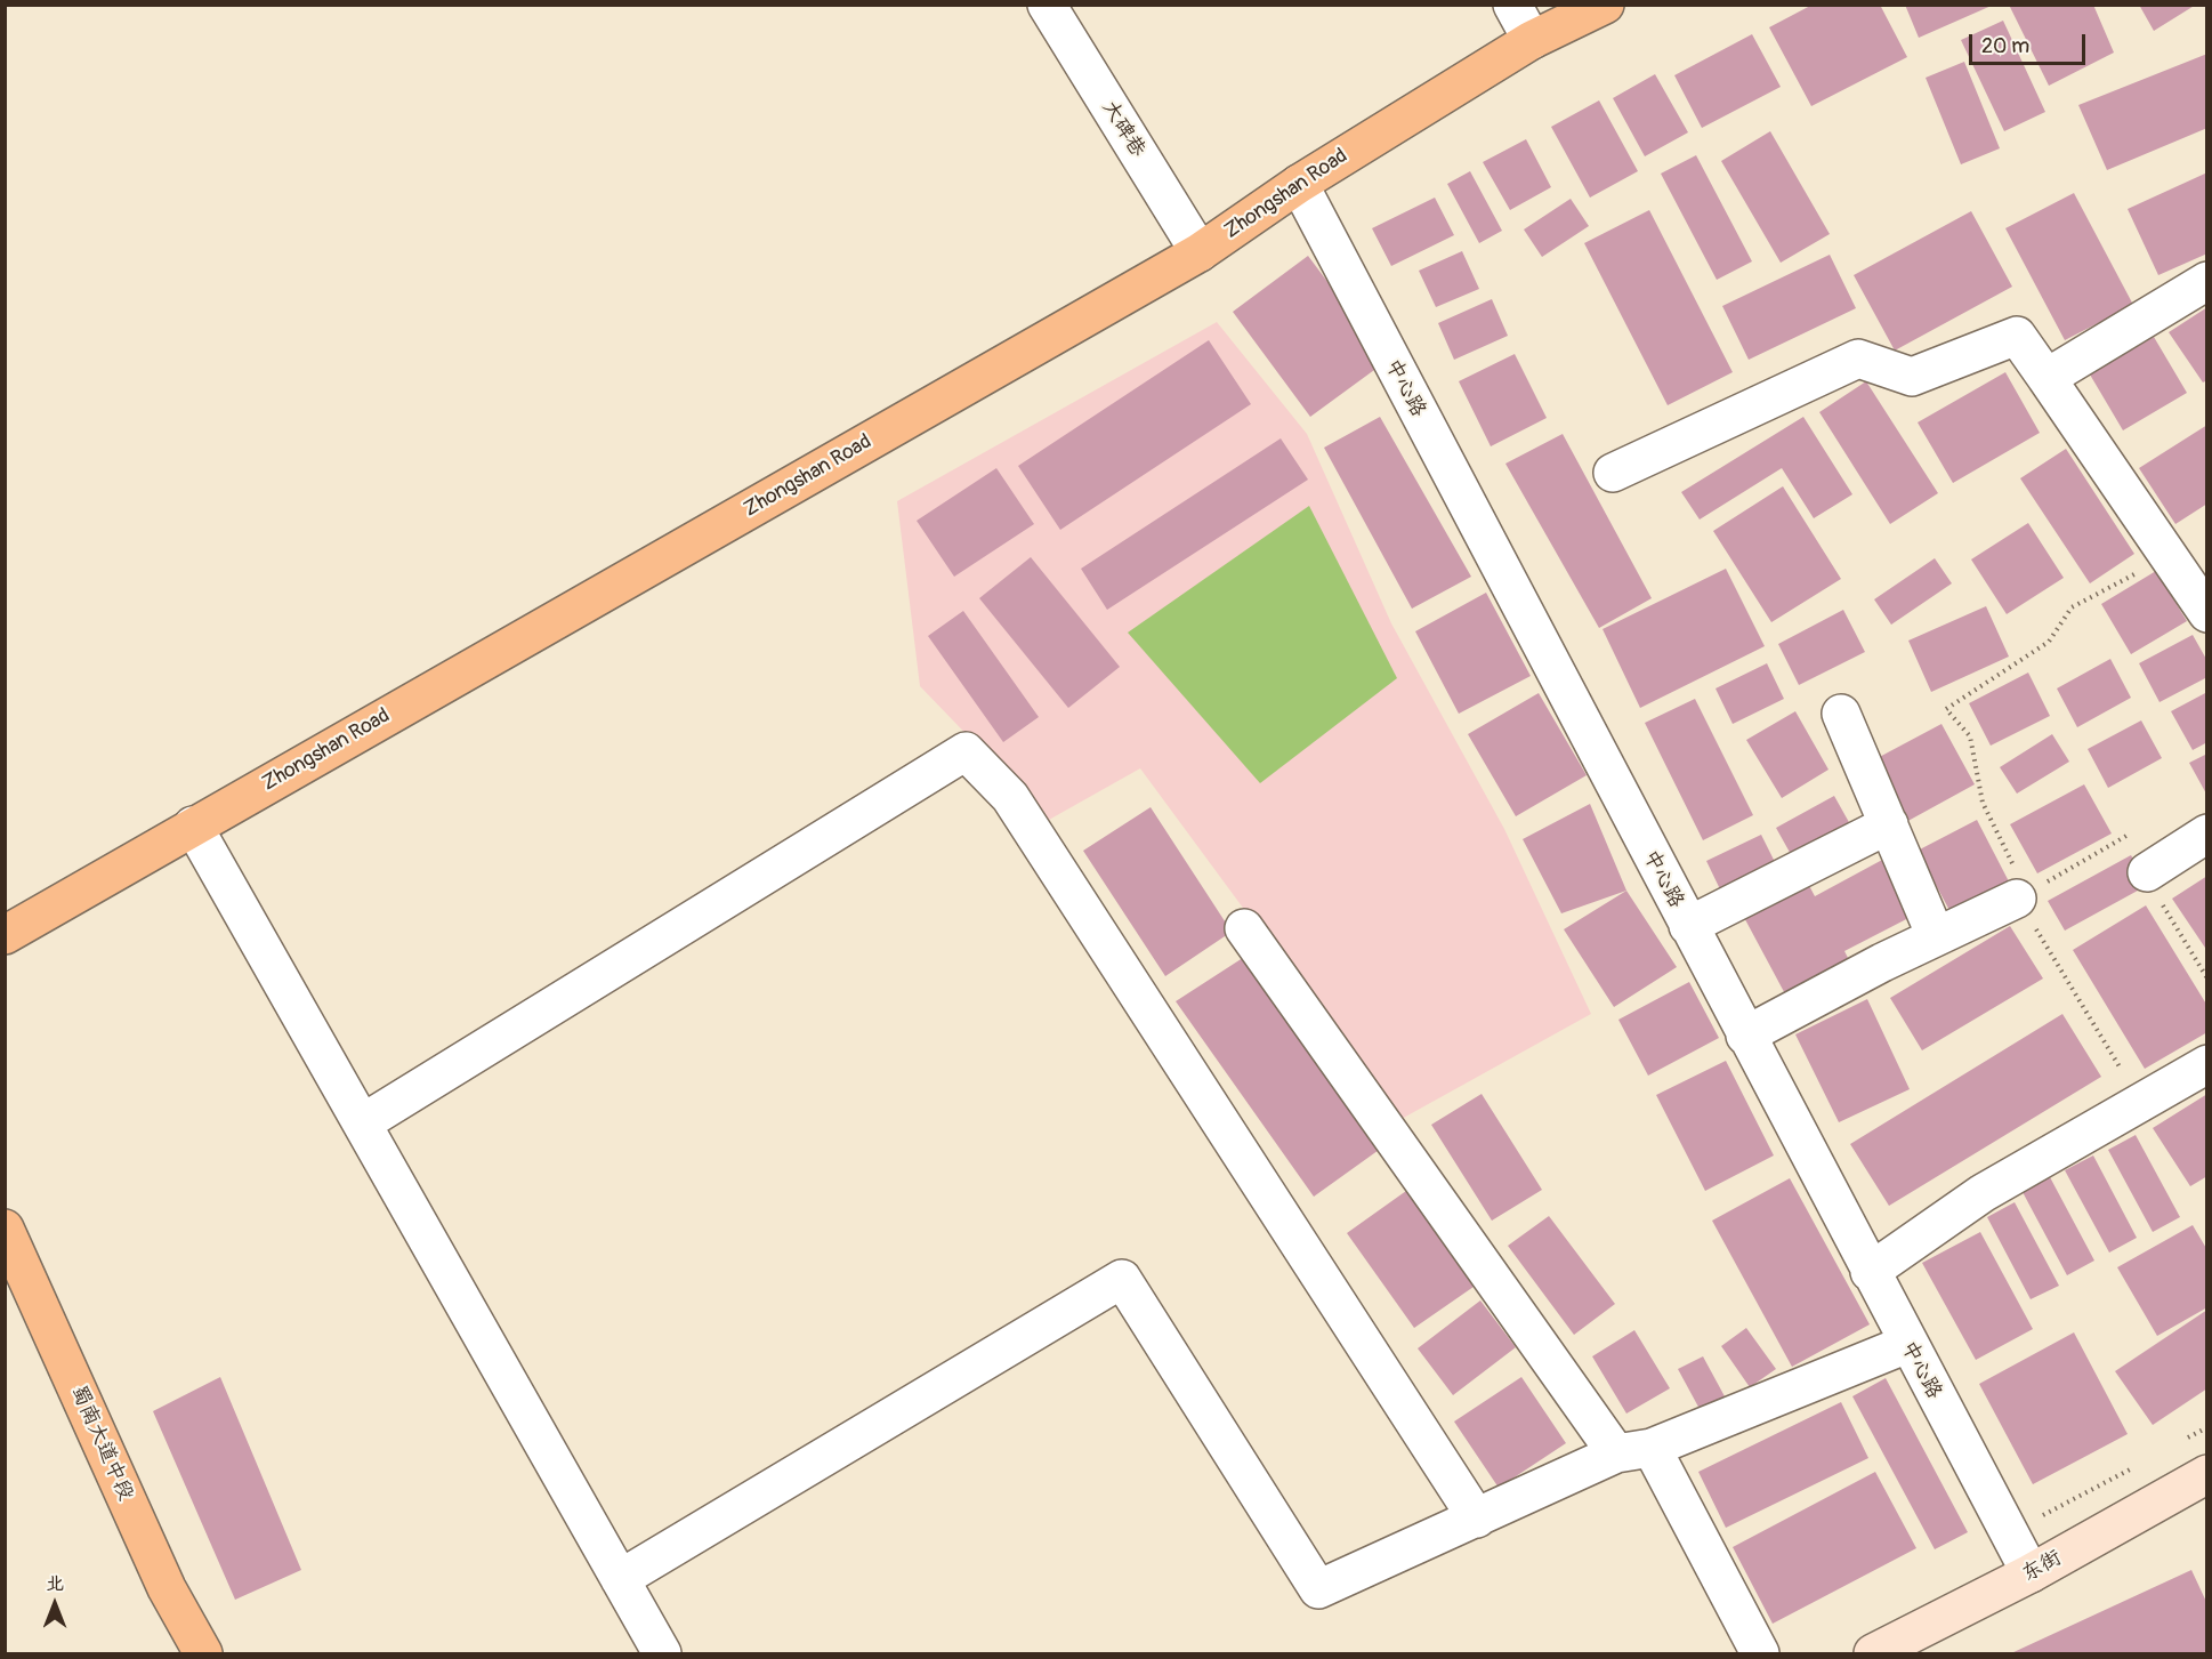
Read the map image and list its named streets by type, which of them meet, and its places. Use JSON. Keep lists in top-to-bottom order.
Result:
{
  "streets": {
    "main road": ["Zhongshan Road", "蜀南大道中段", "东街"],
    "street": ["大碑巷", "中心路"]
  },
  "crossings": [
    ["大碑巷", "Zhongshan Road"],
    ["Zhongshan Road", "中心路"],
    ["中心路", "东街"]
  ],
  "scale_bar": "20 m",
  "north": "top"
}
